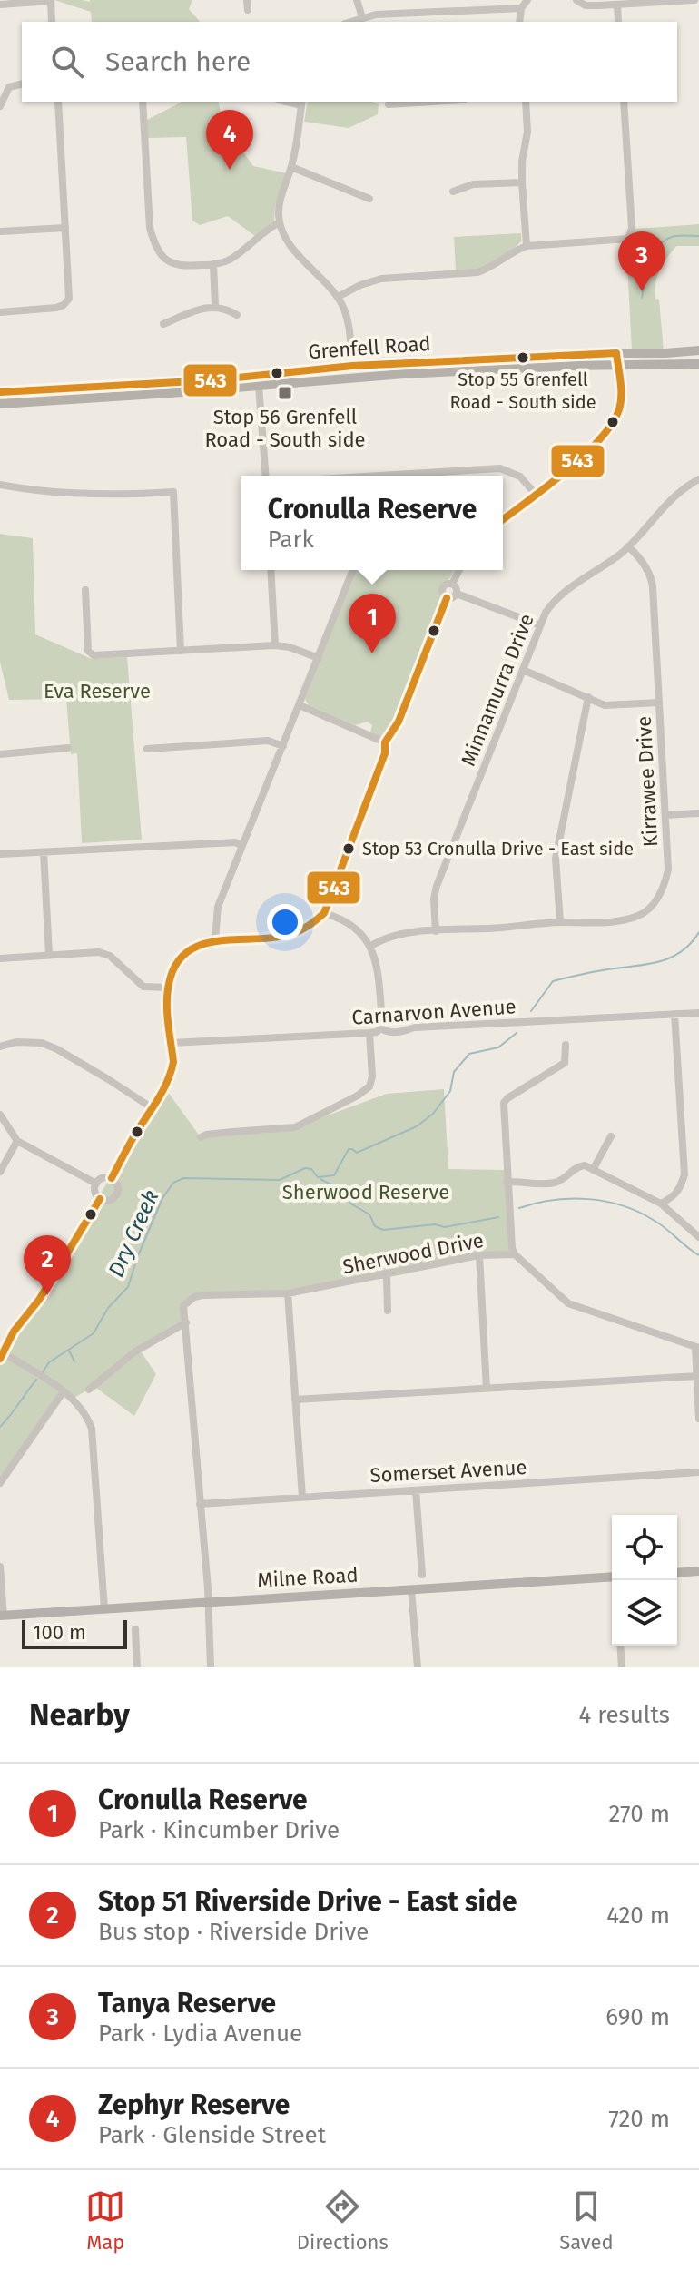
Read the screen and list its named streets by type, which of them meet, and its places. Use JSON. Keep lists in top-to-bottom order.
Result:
{
  "streets": {
    "main road": ["Grenfell Road", "Milne Road"],
    "street": [
      "Minnamurra Drive",
      "Kirrawee Drive",
      "Carnarvon Avenue",
      "Sherwood Drive",
      "Somerset Avenue"
    ]
  },
  "crossings": [
    ["Minnamurra Drive", "Kirrawee Drive"]
  ],
  "water": ["Dry Creek"],
  "parks": ["Eva Reserve", "Sherwood Reserve"],
  "places": {
    "other": ["Stop 55 Grenfell Road - South side", "Stop 53 Cronulla Drive - East side"],
    "transit": ["Stop 56 Grenfell Road - South side"]
  },
  "lines": ["transit line 543"],
  "scale_bar": "100 m",
  "page": {
    "search": "Search here",
    "pins": [
      "4",
      "3",
      "1",
      "2"
    ],
    "popup": ["Cronulla Reserve", "Park"],
    "scale": "100 m",
    "heading": ["Nearby", "4 results"],
    "list": [
      {
        "mark": "1",
        "name": "Cronulla Reserve",
        "note": "Park · Kincumber Drive",
        "value": "270 m"
      },
      {
        "mark": "2",
        "name": "Stop 51 Riverside Drive - East side",
        "note": "Bus stop · Riverside Drive",
        "value": "420 m"
      },
      {
        "mark": "3",
        "name": "Tanya Reserve",
        "note": "Park · Lydia Avenue",
        "value": "690 m"
      },
      {
        "mark": "4",
        "name": "Zephyr Reserve",
        "note": "Park · Glenside Street",
        "value": "720 m"
      }
    ],
    "nav": ["Map", "Directions", "Saved"]
  }
}
